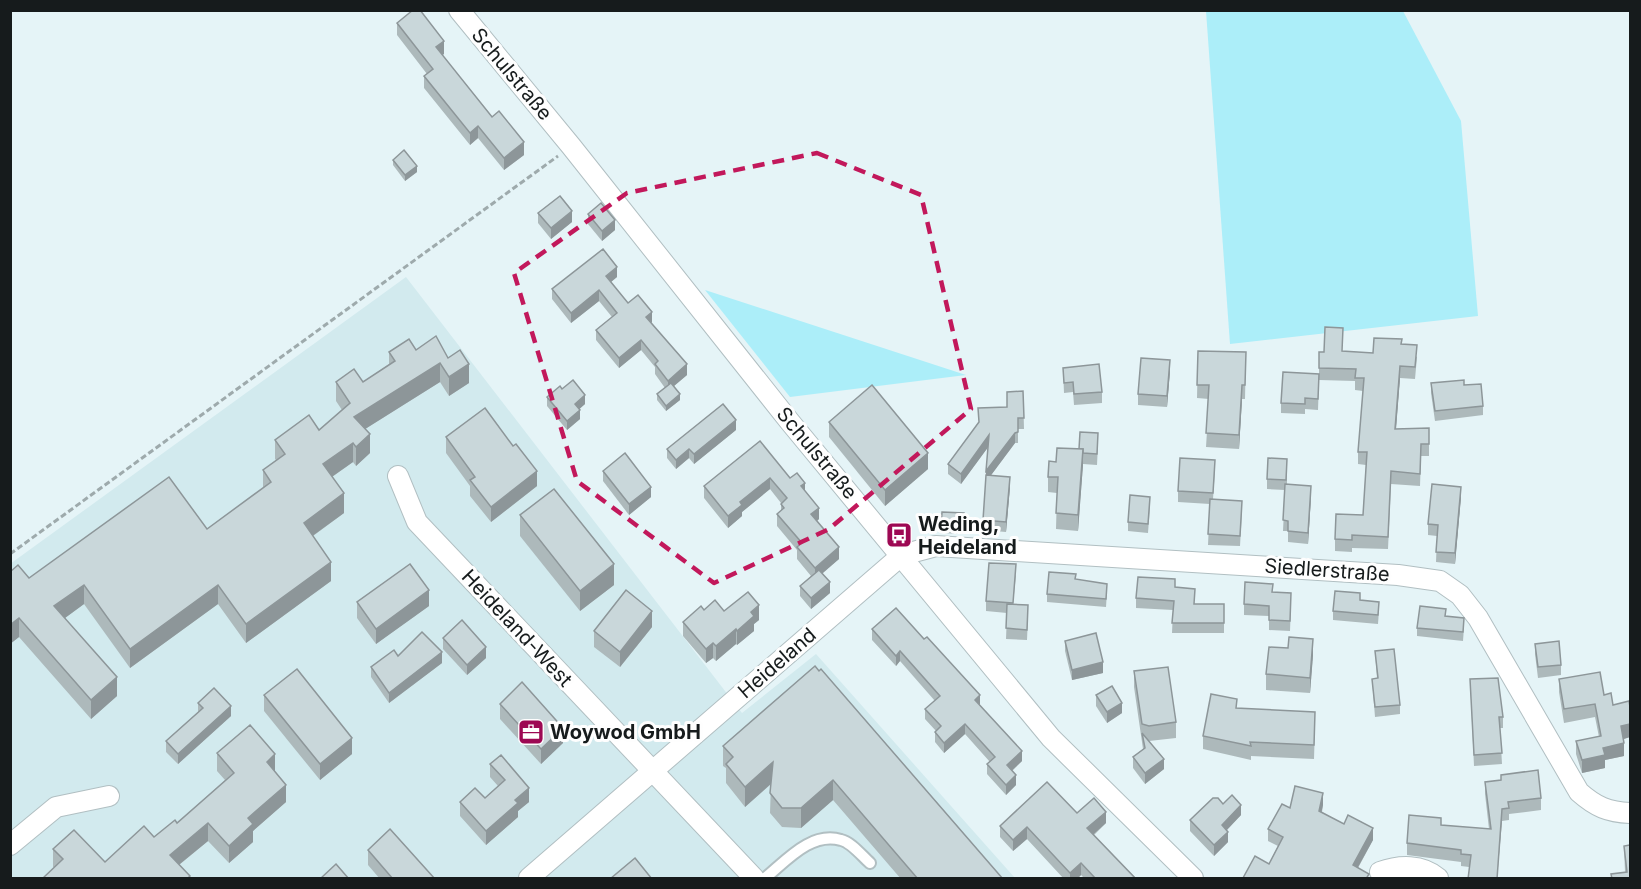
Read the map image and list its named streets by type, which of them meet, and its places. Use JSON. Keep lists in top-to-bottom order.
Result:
{
  "streets": {
    "street": [
      "Schulstraße",
      "Siedlerstraße",
      "Heideland-West",
      "Heideland"
    ]
  },
  "crossings": [
    ["Schulstraße", "Siedlerstraße"],
    ["Schulstraße", "Heideland"],
    ["Siedlerstraße", "Heideland"],
    ["Heideland-West", "Heideland"]
  ],
  "places": {
    "bus stop": ["Weding, Heideland"],
    "office": ["Woywod GmbH"]
  }
}
